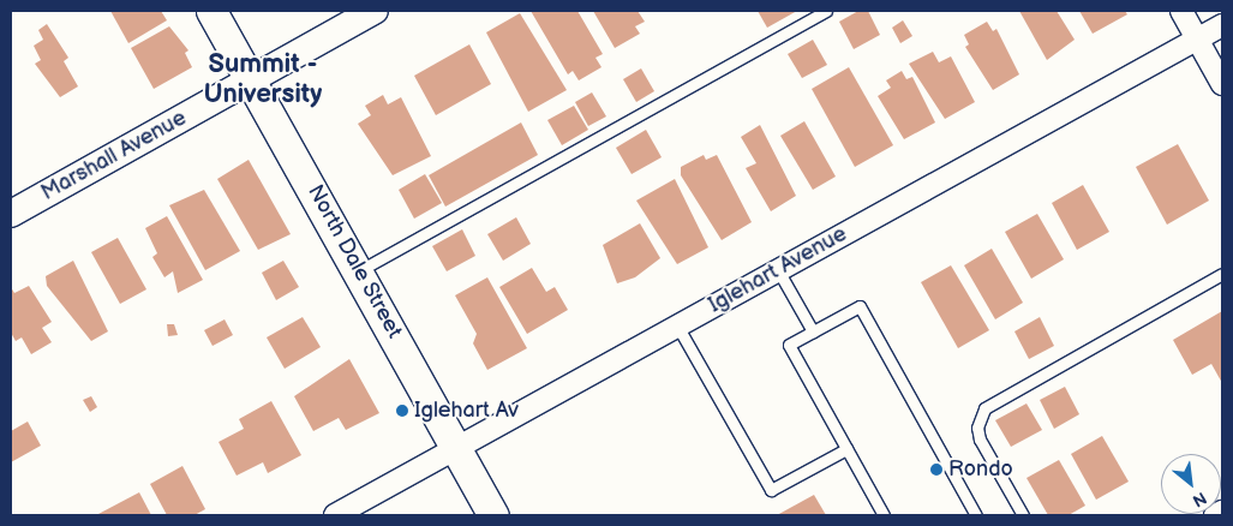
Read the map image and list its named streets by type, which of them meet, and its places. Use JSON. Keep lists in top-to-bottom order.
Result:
{
  "streets": {
    "main road": ["North Dale Street"],
    "street": ["Marshall Avenue", "Iglehart Avenue"]
  },
  "crossings": [
    ["Marshall Avenue", "North Dale Street"],
    ["North Dale Street", "Iglehart Avenue"]
  ],
  "districts": ["Summit - University"],
  "places": ["Iglehart Av", "Rondo"],
  "north": "bottom right"
}
